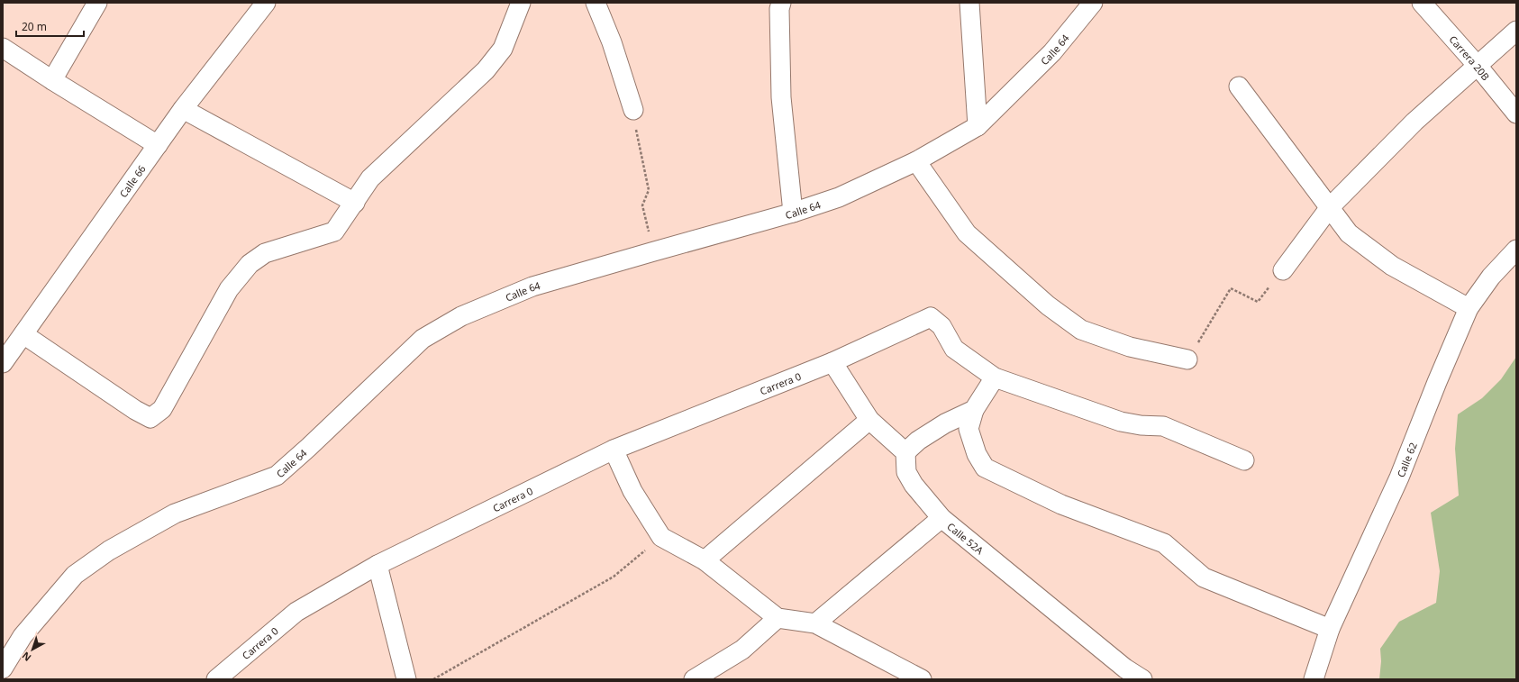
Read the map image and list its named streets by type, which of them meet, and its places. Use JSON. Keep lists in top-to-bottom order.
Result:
{
  "streets": {
    "street": [
      "Calle 64",
      "Carrera 20B",
      "Calle 66",
      "Carrera 0",
      "Calle 62",
      "Calle 52A"
    ]
  },
  "scale_bar": "20 m",
  "north": "bottom left"
}
